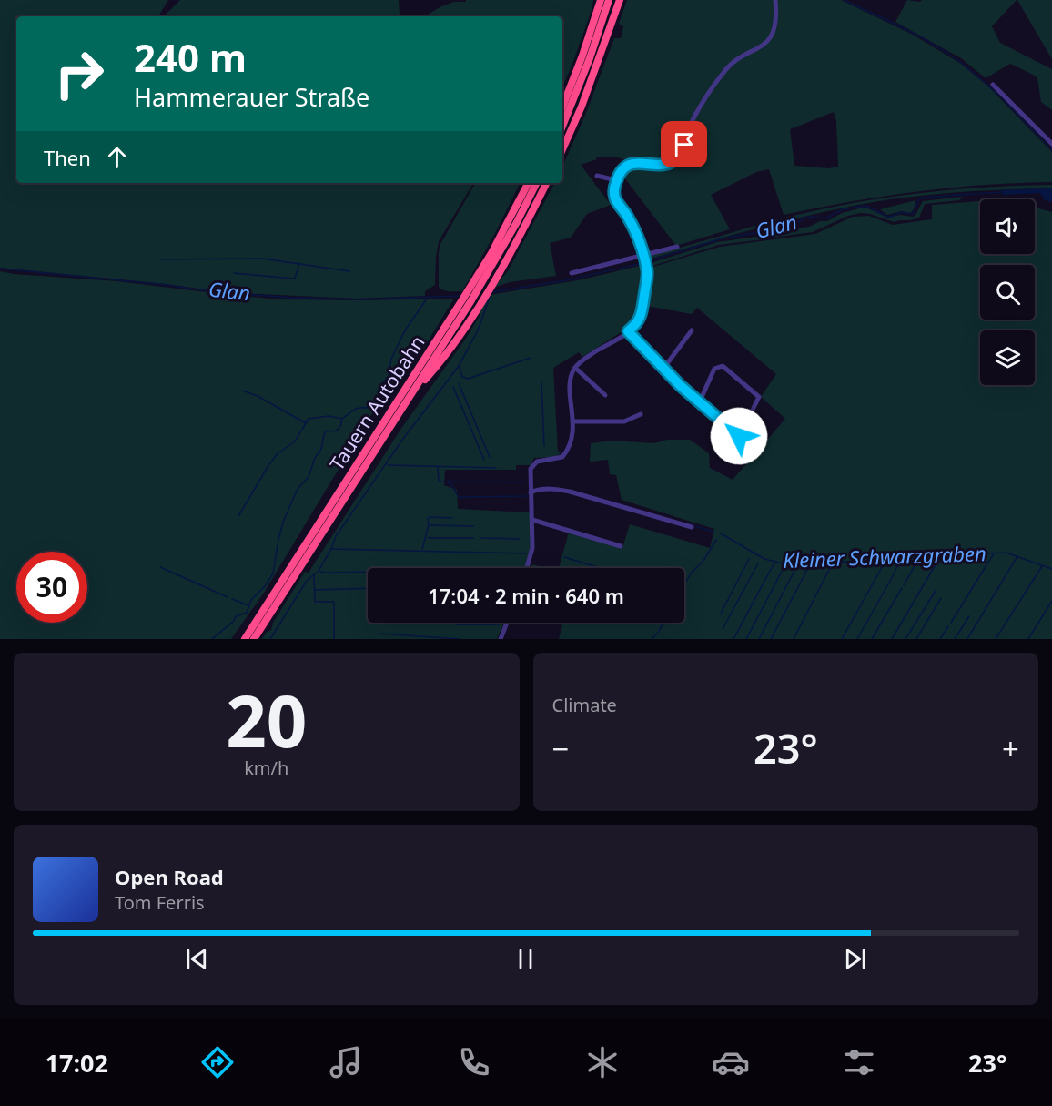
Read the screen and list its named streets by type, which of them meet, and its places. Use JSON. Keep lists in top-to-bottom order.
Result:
{
  "streets": {
    "highway": ["Tauern Autobahn"]
  },
  "water": ["Glan", "Kleiner Schwarzgraben"],
  "page": {
    "turn": ["240 m", "Hammerauer Straße"],
    "then": "Then",
    "limit": "30",
    "trip": "17:04 · 2 min · 640 m",
    "tile": [
      ["20", "km/h"],
      "Climate"
    ],
    "heat": ["−", "23°", "+"],
    "song": ["Open Road", "Tom Ferris"],
    "tabs": ["17:02", "23°"]
  }
}
